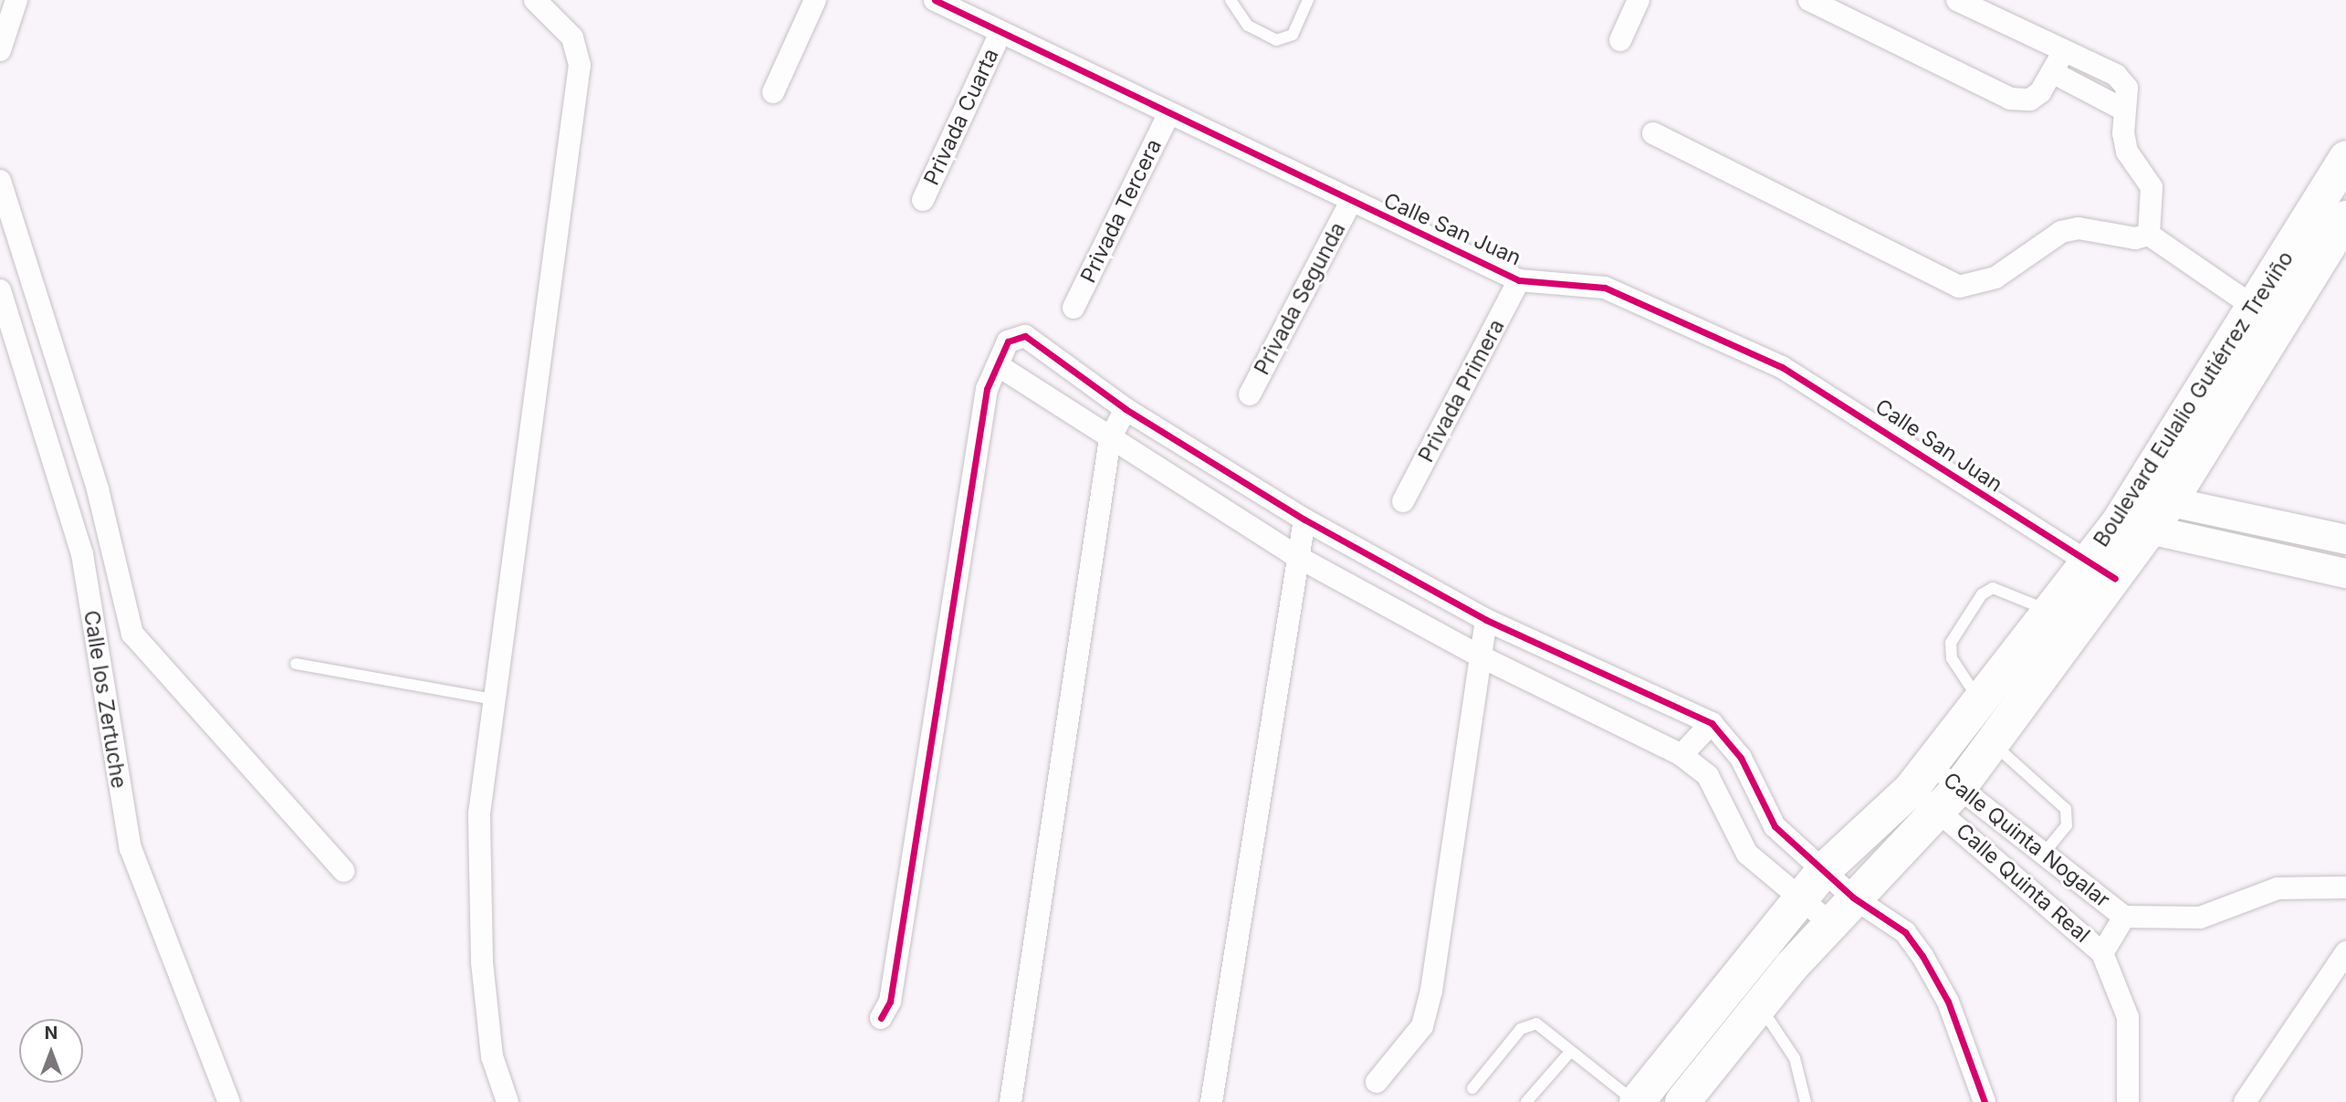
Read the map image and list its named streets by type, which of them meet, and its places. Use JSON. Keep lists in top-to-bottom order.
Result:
{
  "streets": {
    "main road": ["Boulevard Eulalio Gutiérrez Treviño"],
    "street": [
      "Privada Cuarta",
      "Privada Tercera",
      "Calle San Juan",
      "Privada Segunda",
      "Privada Primera",
      "Calle los Zertuche",
      "Calle Quinta Nogalar",
      "Calle Quinta Real"
    ]
  },
  "crossings": [
    ["Privada Cuarta", "Calle San Juan"],
    ["Privada Tercera", "Calle San Juan"],
    ["Calle San Juan", "Privada Segunda"],
    ["Calle San Juan", "Privada Primera"],
    ["Calle San Juan", "Boulevard Eulalio Gutiérrez Treviño"],
    ["Boulevard Eulalio Gutiérrez Treviño", "Calle Quinta Nogalar"],
    ["Boulevard Eulalio Gutiérrez Treviño", "Calle Quinta Real"],
    ["Calle Quinta Nogalar", "Calle Quinta Real"]
  ],
  "north": "top"
}
